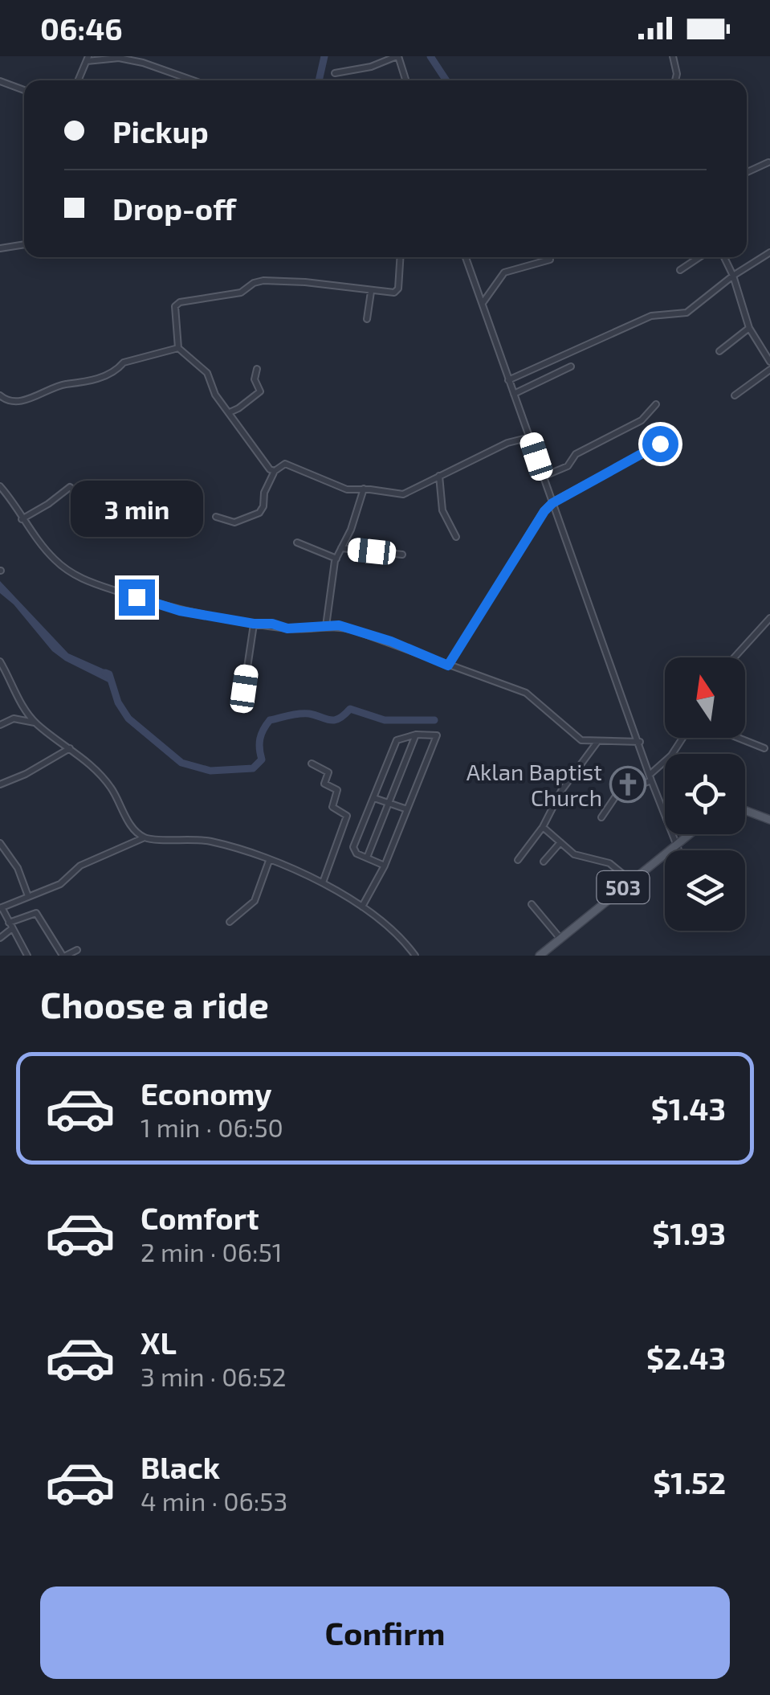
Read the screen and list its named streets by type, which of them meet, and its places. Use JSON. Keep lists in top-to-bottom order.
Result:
{
  "streets": {
    "main road": ["503"]
  },
  "places": {
    "church": ["Aklan Baptist Church"]
  },
  "north": "top",
  "page": {
    "status": "06:46",
    "banner": ["Pickup", "Drop-off"],
    "bubble": "3 min",
    "heading": "Choose a ride",
    "list": [
      {
        "name": "Economy",
        "note": "1 min · 06:50",
        "value": "$1.43"
      },
      {
        "name": "Comfort",
        "note": "2 min · 06:51",
        "value": "$1.93"
      },
      {
        "name": "XL",
        "note": "3 min · 06:52",
        "value": "$2.43"
      },
      {
        "name": "Black",
        "note": "4 min · 06:53",
        "value": "$1.52"
      }
    ],
    "buttons": "Confirm"
  }
}
